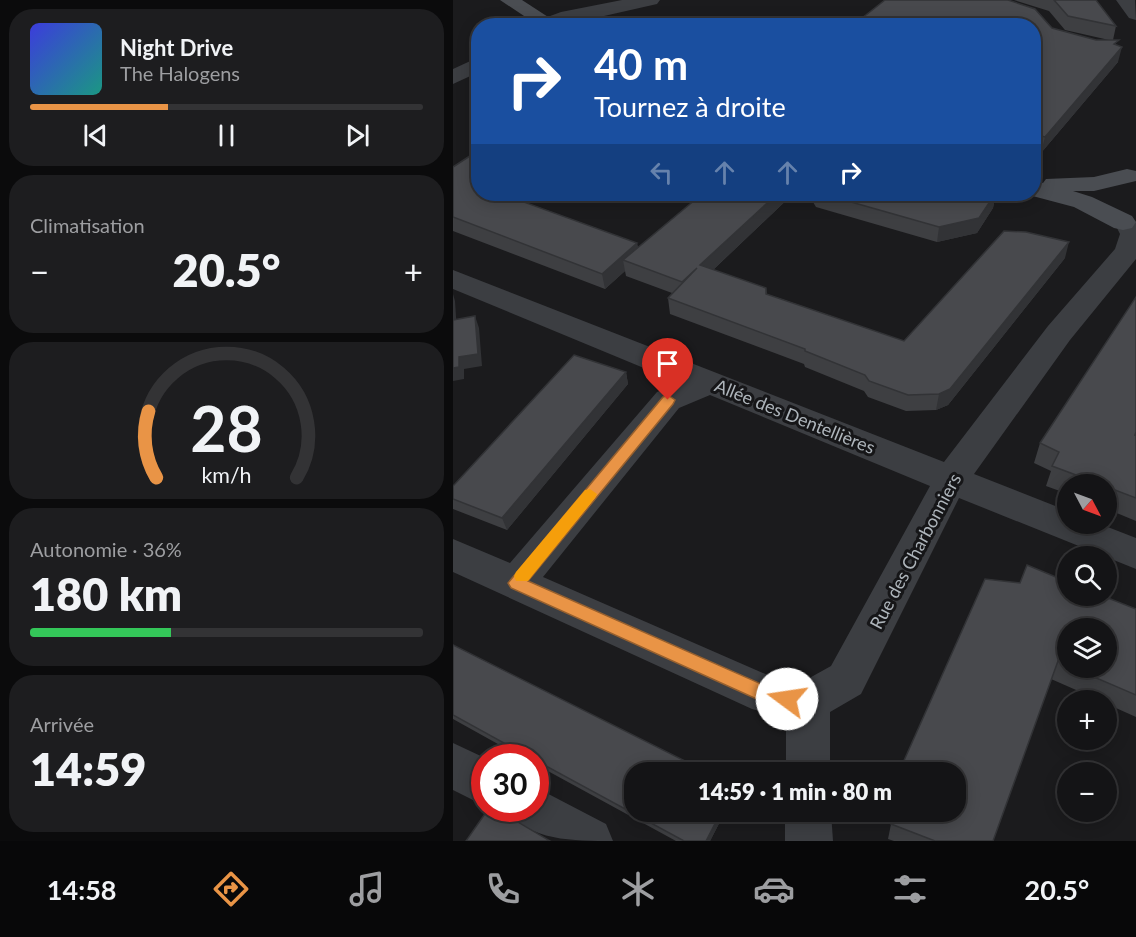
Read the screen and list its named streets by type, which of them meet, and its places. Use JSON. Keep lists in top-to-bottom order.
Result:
{
  "streets": {
    "street": ["Allée des Dentellières", "Rue des Charbonniers"]
  },
  "crossings": [
    ["Allée des Dentellières", "Rue des Charbonniers"]
  ],
  "north": "bottom right",
  "page": {
    "turn": ["40 m", "Tournez à droite"],
    "song": ["Night Drive", "The Halogens"],
    "tile": [
      "Climatisation",
      ["Autonomie · 36%", "180 km"],
      ["Arrivée", "14:59"]
    ],
    "heat": ["−", "20.5°", "+"],
    "map_buttons": ["+", "−"],
    "limit": "30",
    "trip": "14:59 · 1 min · 80 m",
    "tabs": ["14:58", "20.5°"],
    "gauge": ["28", "km/h"]
  }
}
